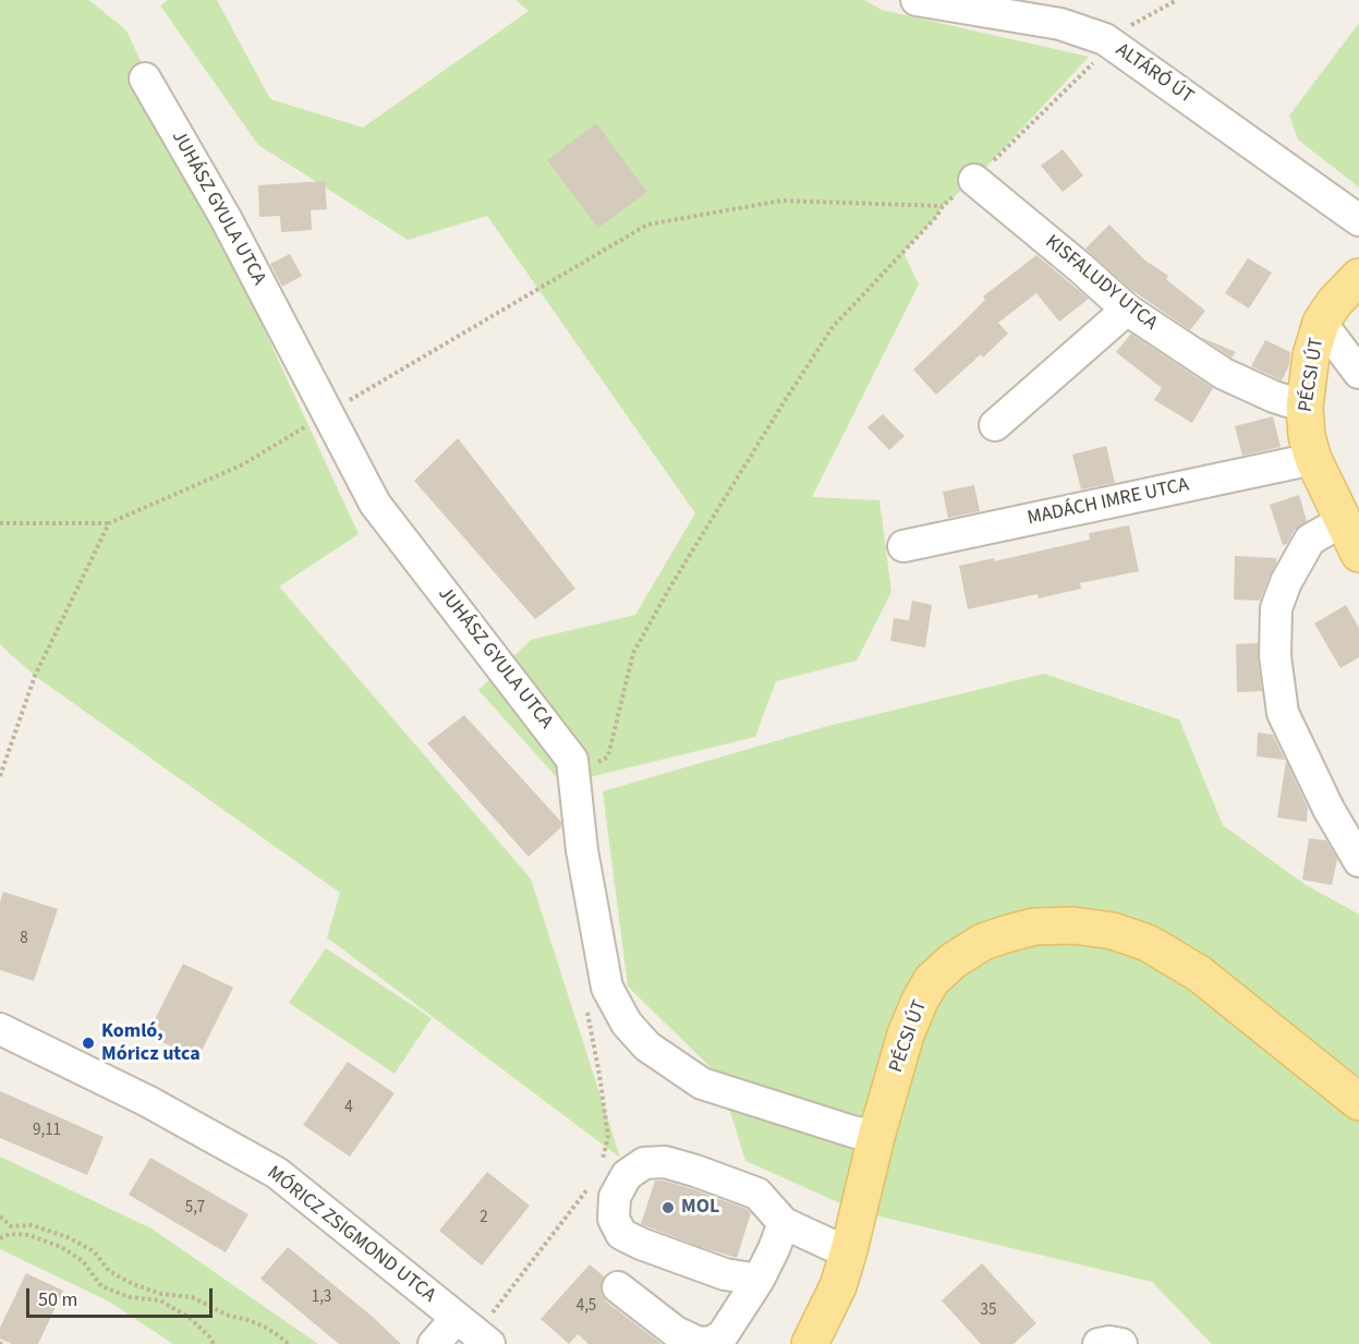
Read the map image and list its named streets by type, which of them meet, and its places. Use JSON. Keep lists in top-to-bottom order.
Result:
{
  "streets": {
    "main road": ["PÉCSI ÚT"],
    "street": [
      "ALTÁRÓ ÚT",
      "JUHÁSZ GYULA UTCA",
      "KISFALUDY UTCA",
      "MADÁCH IMRE UTCA",
      "MÓRICZ ZSIGMOND UTCA"
    ]
  },
  "crossings": [
    ["JUHÁSZ GYULA UTCA", "PÉCSI ÚT"],
    ["KISFALUDY UTCA", "PÉCSI ÚT"],
    ["PÉCSI ÚT", "MADÁCH IMRE UTCA"]
  ],
  "places": ["Komló, Móricz utca", "MOL"],
  "house_numbers": [
    "8",
    "4",
    "9,11",
    "5,7",
    "2",
    "1,3",
    "4,5",
    "35"
  ],
  "scale_bar": "50 m"
}
